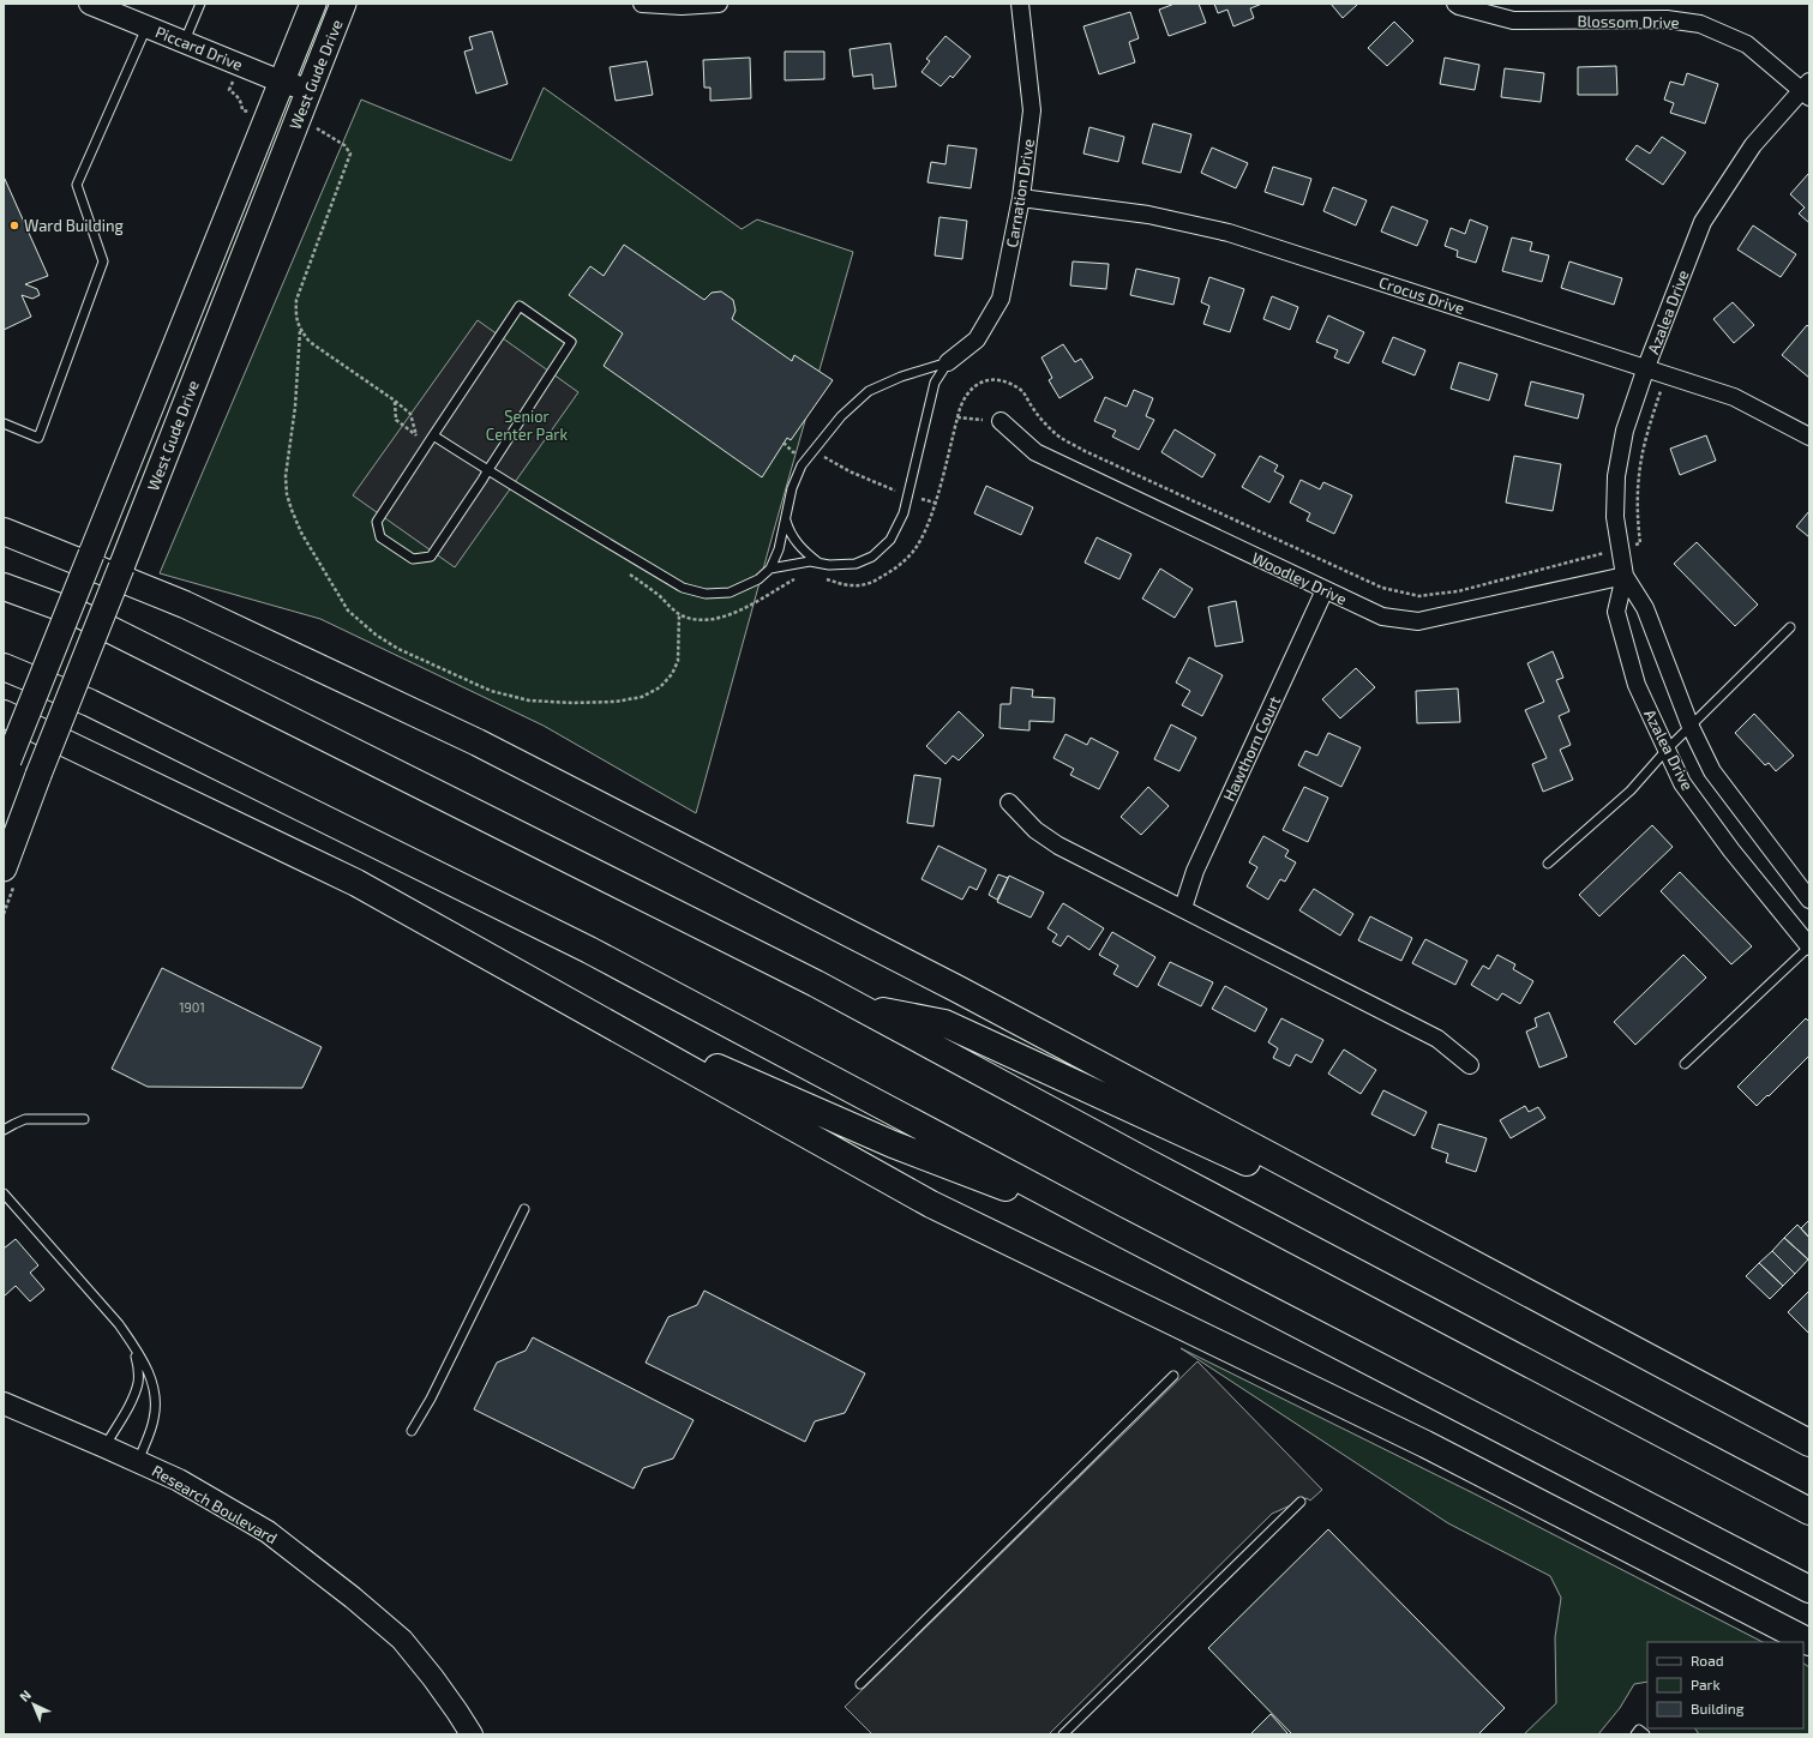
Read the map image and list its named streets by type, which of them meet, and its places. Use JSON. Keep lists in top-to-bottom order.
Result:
{
  "streets": {
    "main road": ["West Gude Drive"],
    "street": [
      "Blossom Drive",
      "Piccard Drive",
      "Carnation Drive",
      "Crocus Drive",
      "Azalea Drive",
      "Woodley Drive",
      "Hawthorn Court",
      "Research Boulevard"
    ]
  },
  "crossings": [
    ["Blossom Drive", "Azalea Drive"],
    ["Piccard Drive", "West Gude Drive"],
    ["Carnation Drive", "Crocus Drive"],
    ["Crocus Drive", "Azalea Drive"],
    ["Azalea Drive", "Woodley Drive"],
    ["Woodley Drive", "Hawthorn Court"]
  ],
  "parks": ["Senior Center Park"],
  "places": ["Ward Building"],
  "house_numbers": ["1901"],
  "legend": ["Road", "Park", "Building"],
  "north": "top left"
}
